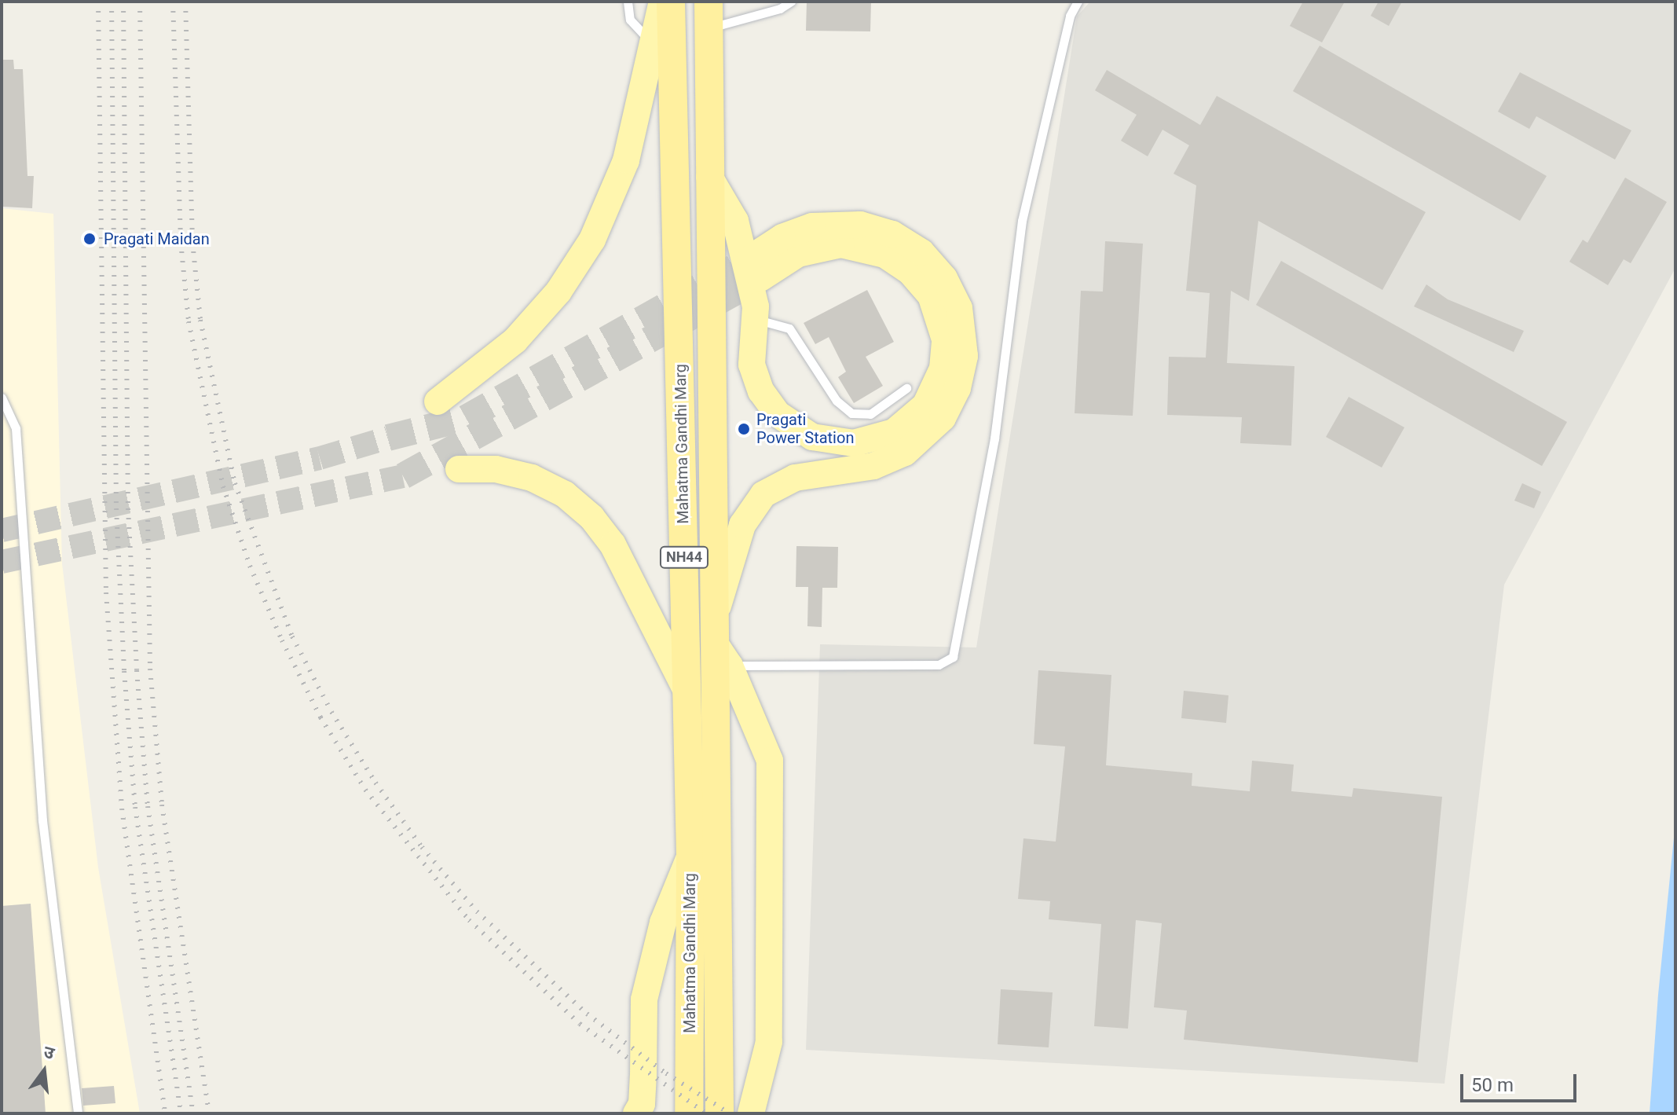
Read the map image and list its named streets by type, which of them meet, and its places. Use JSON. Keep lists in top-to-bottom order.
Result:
{
  "streets": {
    "highway": ["Mahatma Gandhi Marg", "NH44"]
  },
  "places": ["Pragati Maidan", "Pragati Power Station"],
  "scale_bar": "50 m",
  "north": "top"
}
